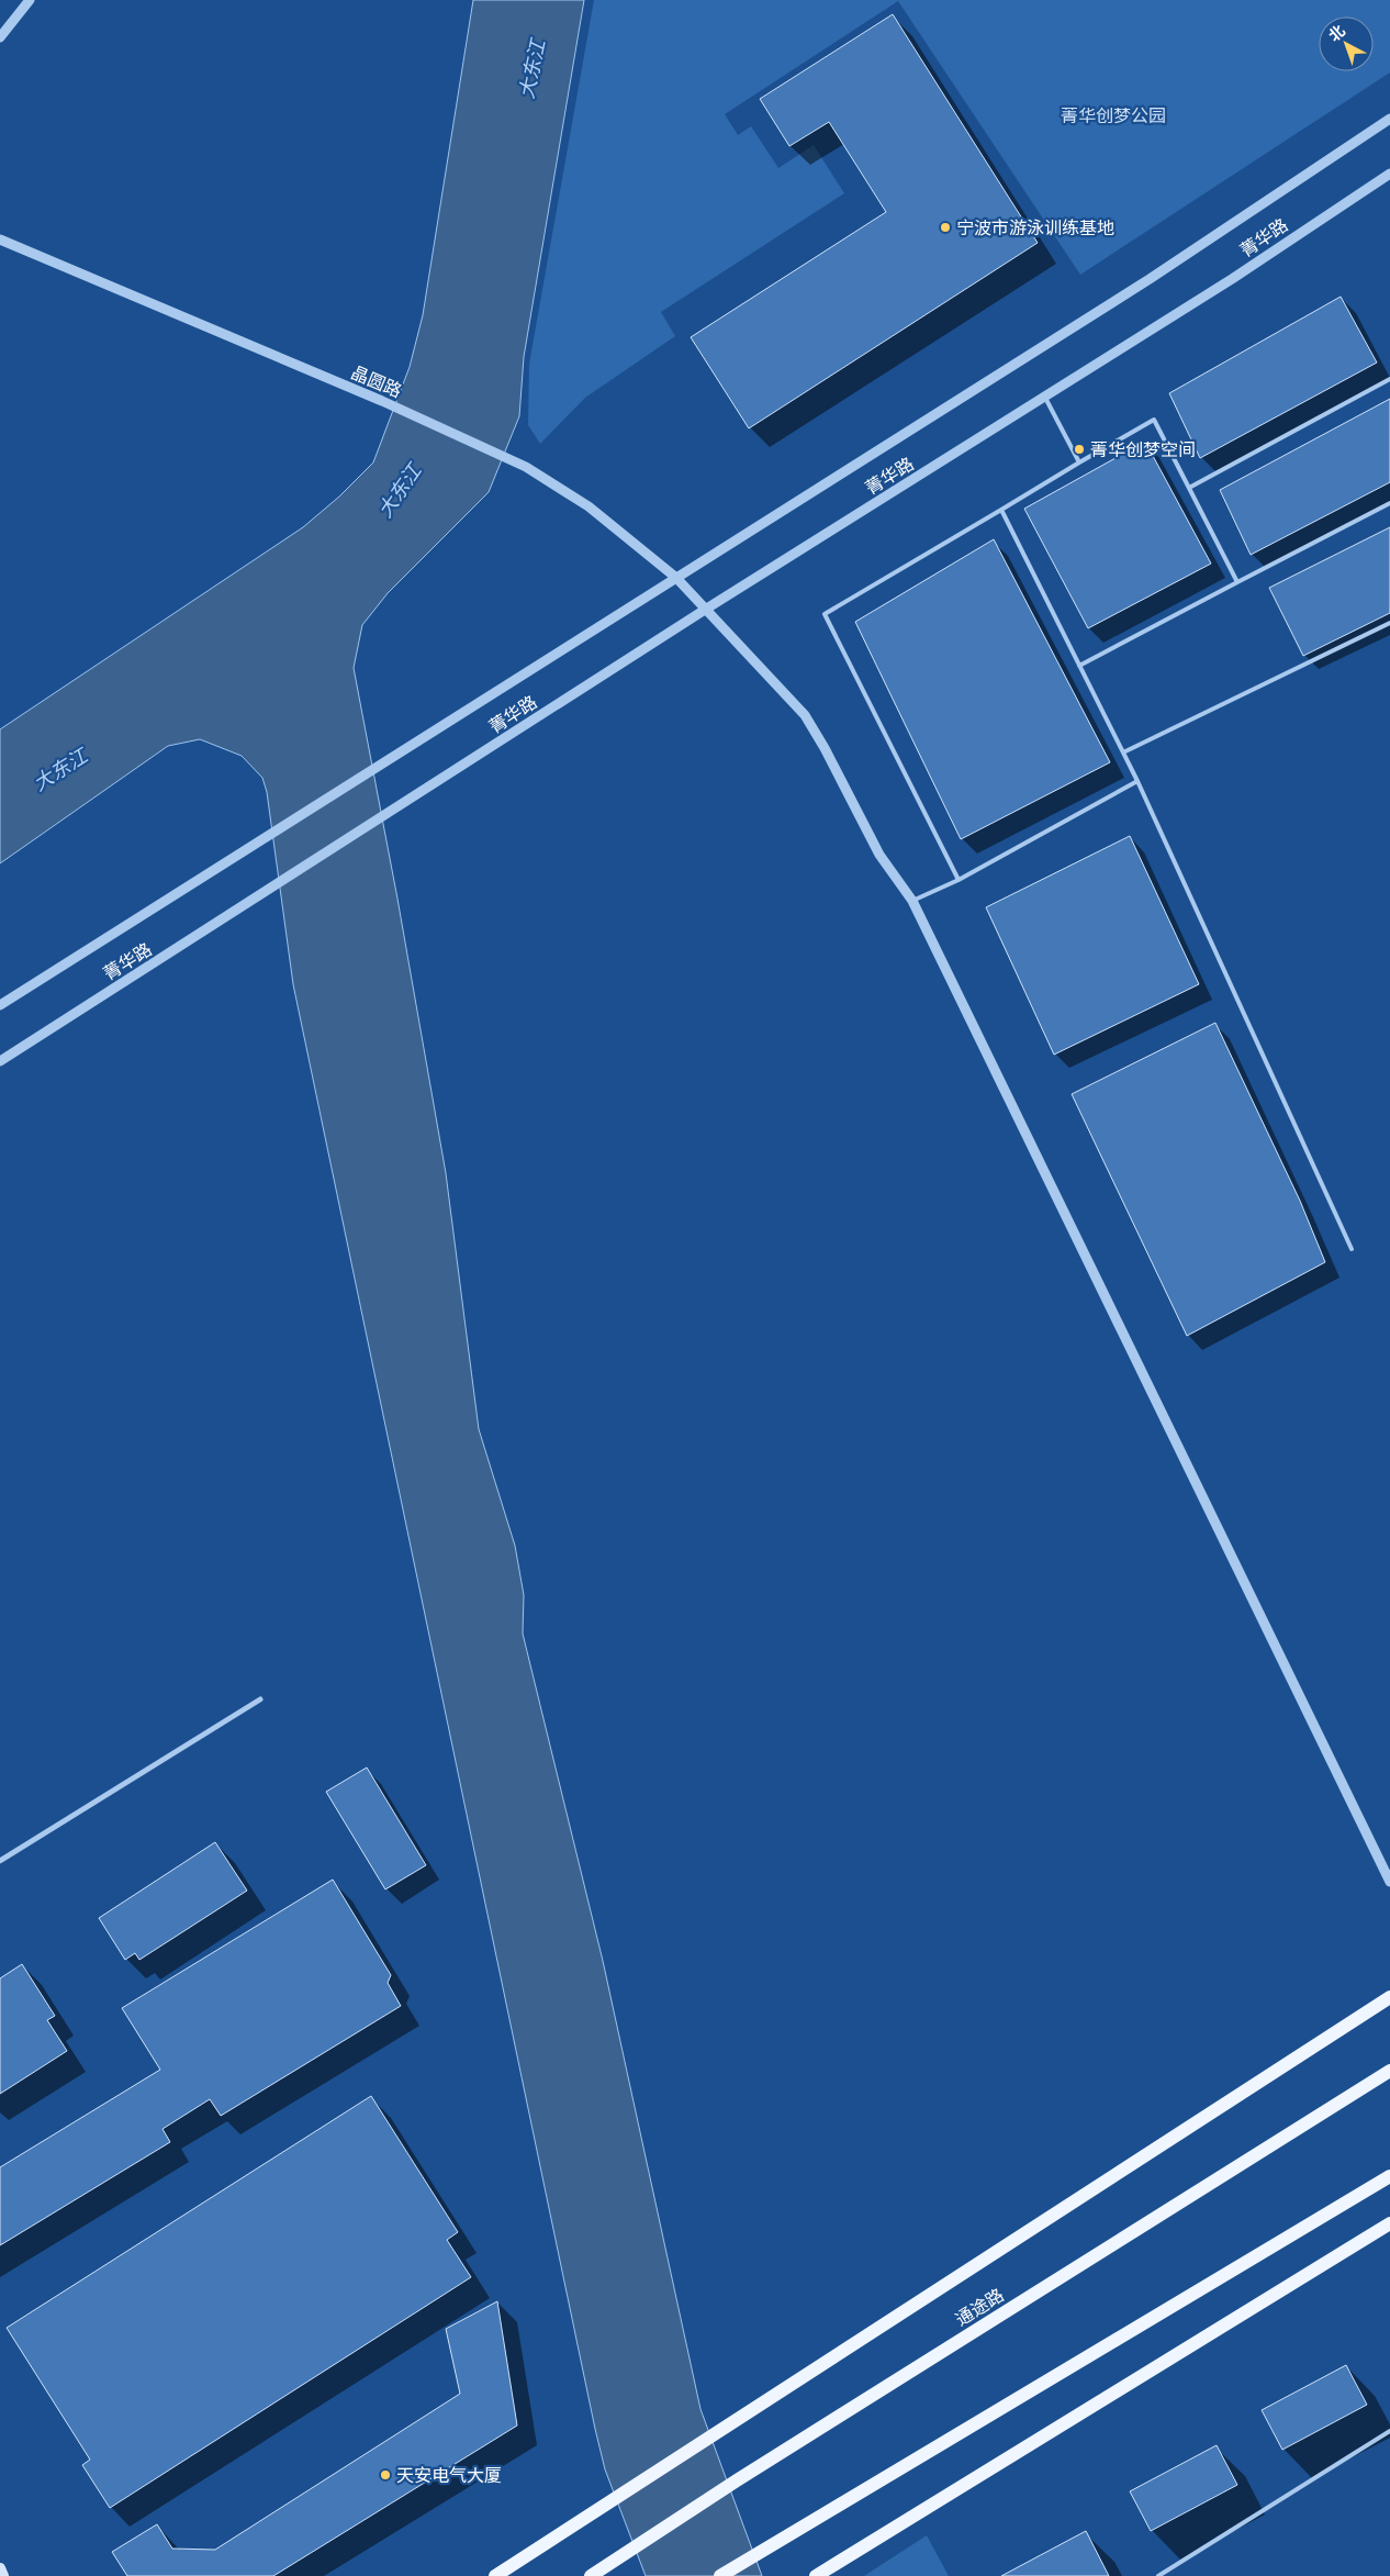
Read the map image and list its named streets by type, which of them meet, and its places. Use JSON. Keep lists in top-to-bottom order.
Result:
{
  "streets": {
    "main road": ["通途路"],
    "street": ["菁华路", "晶圆路"]
  },
  "crossings": [
    ["菁华路", "晶圆路"]
  ],
  "water": ["大东江"],
  "parks": ["菁华创梦公园"],
  "places": ["宁波市游泳训练基地", "菁华创梦空间", "天安电气大厦"],
  "north": "top left"
}
